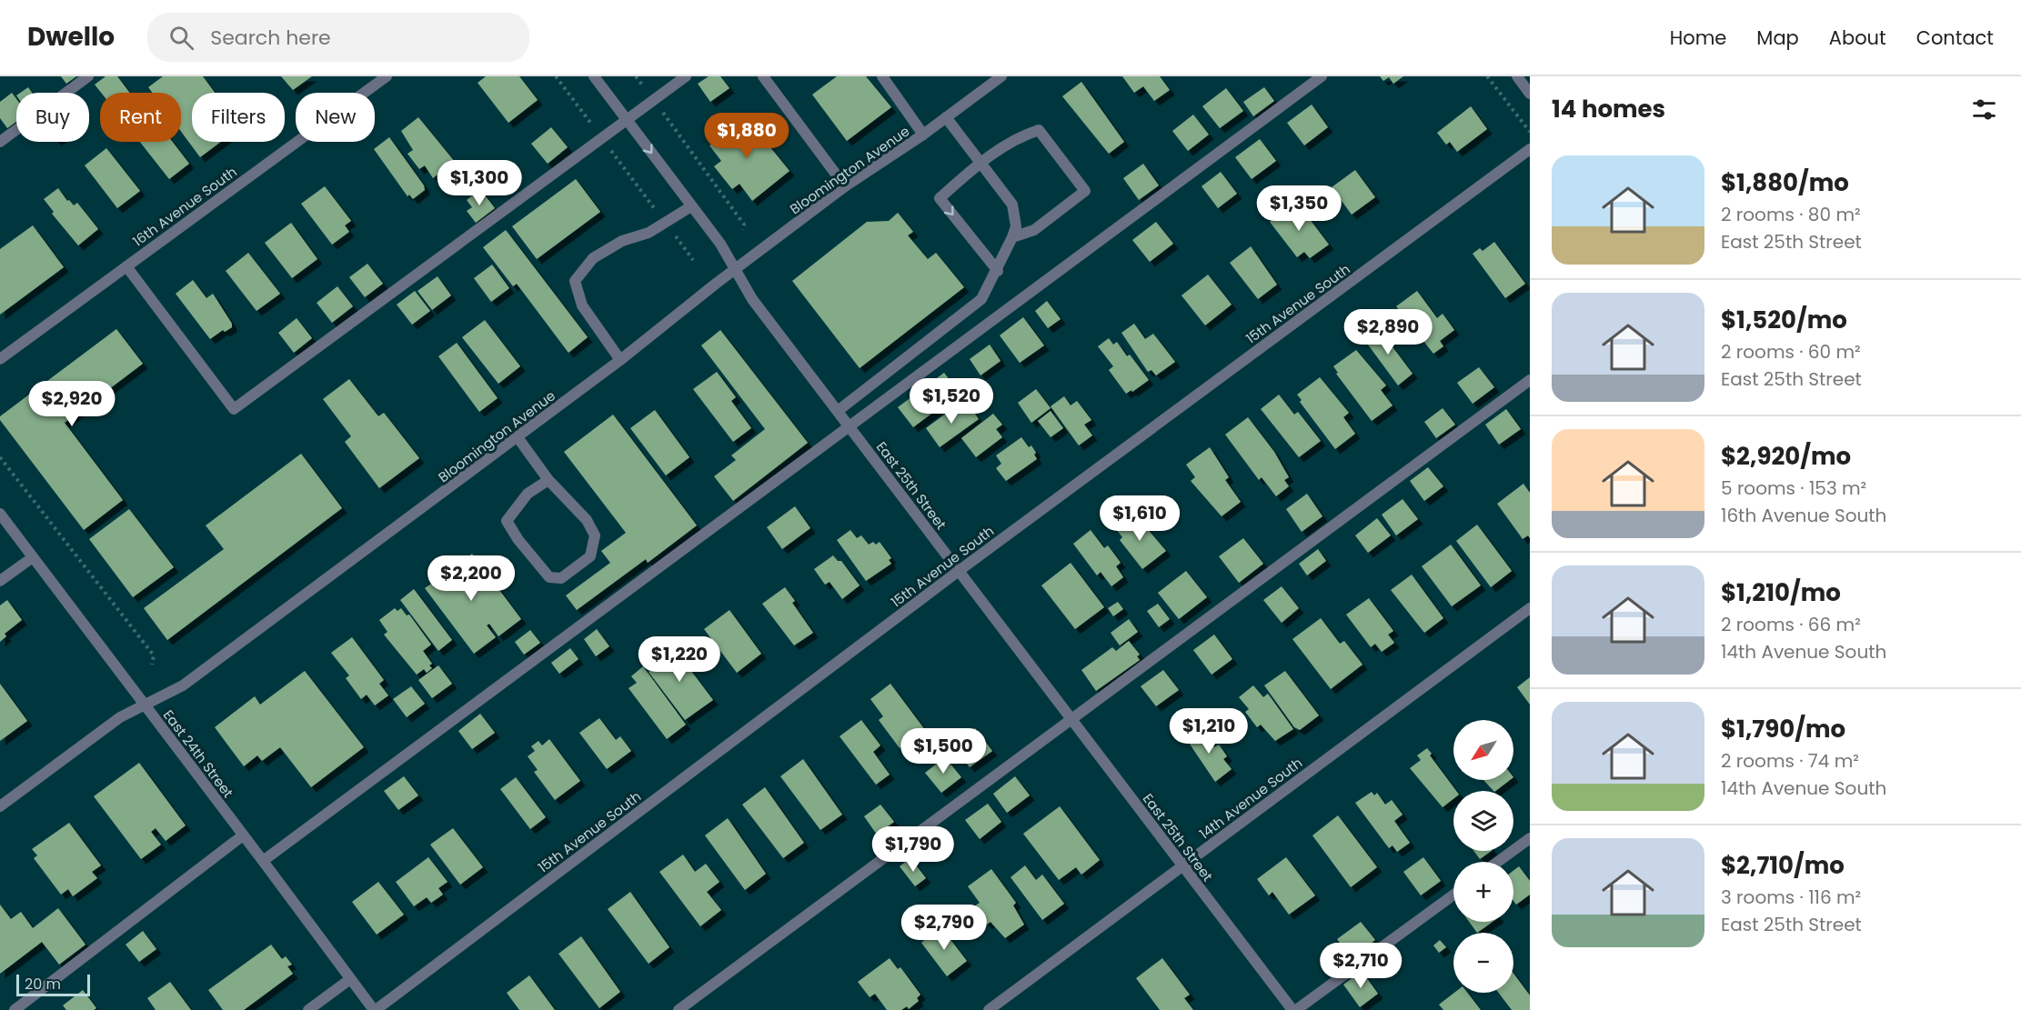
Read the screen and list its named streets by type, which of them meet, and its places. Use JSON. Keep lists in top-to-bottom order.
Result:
{
  "streets": {
    "street": [
      "Bloomington Avenue",
      "16th Avenue South",
      "15th Avenue South",
      "East 25th Street",
      "East 24th Street",
      "14th Avenue South"
    ]
  },
  "crossings": [
    ["Bloomington Avenue", "East 25th Street"],
    ["Bloomington Avenue", "East 24th Street"],
    ["15th Avenue South", "East 25th Street"],
    ["15th Avenue South", "East 24th Street"],
    ["East 25th Street", "14th Avenue South"]
  ],
  "scale_bar": "20 m",
  "north": "bottom left",
  "page": {
    "header": "Dwello",
    "search": "Search here",
    "nav": [
      "Home",
      "Map",
      "About",
      "Contact"
    ],
    "heading": "14 homes",
    "chip": [
      "Buy",
      "Rent",
      "Filters",
      "New"
    ],
    "price": [
      "$1,880",
      "$1,300",
      "$1,350",
      "$2,890",
      "$1,520",
      "$2,920",
      "$1,610",
      "$2,200",
      "$1,220",
      "$1,210",
      "$1,500",
      "$1,790",
      "$2,790",
      "$2,710"
    ],
    "list": [
      {
        "name": "$1,880/mo",
        "note": "2 rooms · 80 m² · East 25th Street"
      },
      {
        "name": "$1,520/mo",
        "note": "2 rooms · 60 m² · East 25th Street"
      },
      {
        "name": "$2,920/mo",
        "note": "5 rooms · 153 m² · 16th Avenue South"
      },
      {
        "name": "$1,210/mo",
        "note": "2 rooms · 66 m² · 14th Avenue South"
      },
      {
        "name": "$1,790/mo",
        "note": "2 rooms · 74 m² · 14th Avenue South"
      },
      {
        "name": "$2,710/mo",
        "note": "3 rooms · 116 m² · East 25th Street"
      }
    ],
    "map_buttons": ["+", "−"],
    "scale": "20 m"
  }
}
